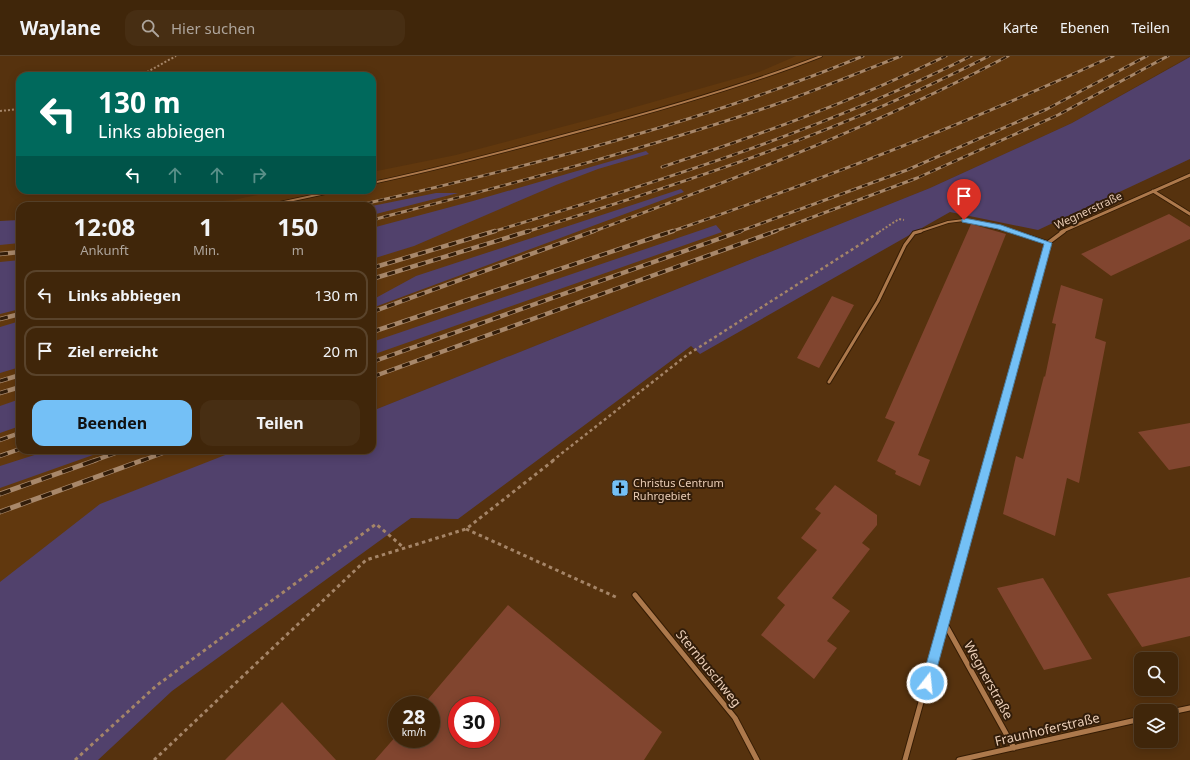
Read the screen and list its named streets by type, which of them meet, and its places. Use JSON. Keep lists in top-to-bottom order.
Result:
{
  "streets": {
    "street": ["Wegnerstraße", "Sternbuschweg", "Fraunhoferstraße"]
  },
  "crossings": [
    ["Wegnerstraße", "Fraunhoferstraße"]
  ],
  "places": {
    "church": ["Christus Centrum Ruhrgebiet"]
  },
  "page": {
    "header": "Waylane",
    "search": "Hier suchen",
    "nav": ["Karte", "Ebenen", "Teilen"],
    "turn": ["130 m", "Links abbiegen"],
    "eta": [
      "12:08",
      "Ankunft",
      "1",
      "Min.",
      "150",
      "m"
    ],
    "list": [
      {
        "name": "Links abbiegen",
        "value": "130 m"
      },
      {
        "name": "Ziel erreicht",
        "value": "20 m"
      }
    ],
    "buttons": ["Beenden", "Teilen"],
    "speed": "28 km/h",
    "limit": "30"
  }
}
